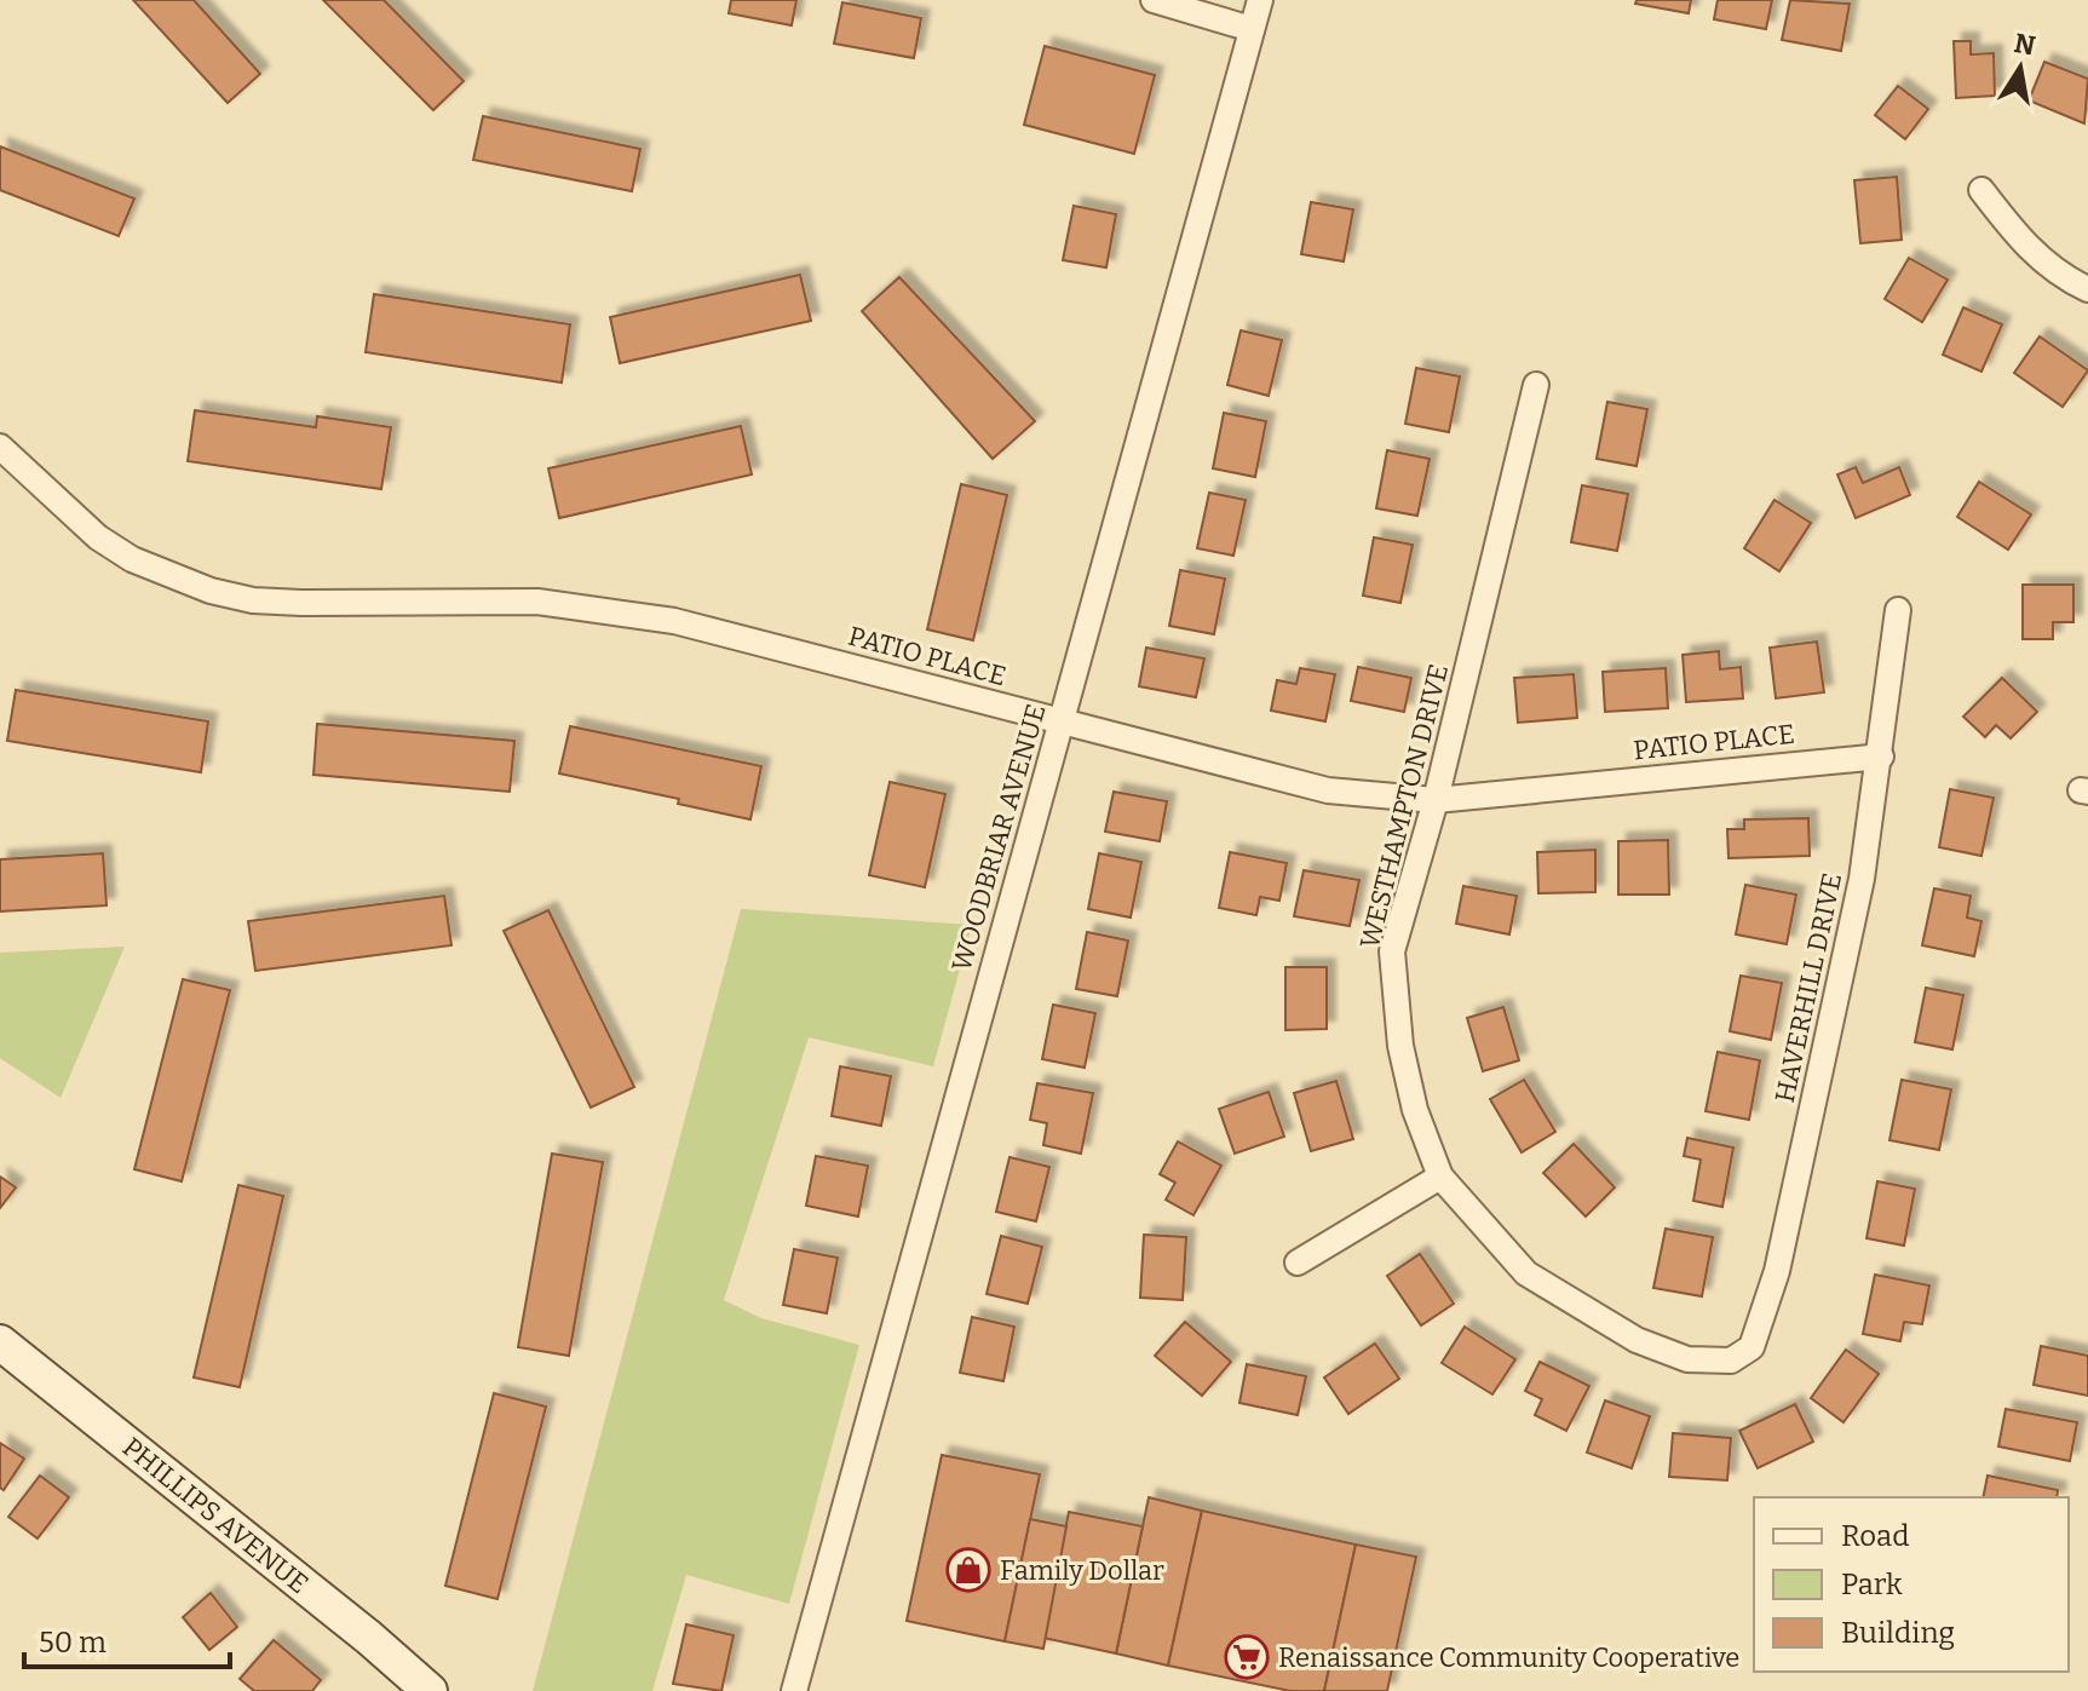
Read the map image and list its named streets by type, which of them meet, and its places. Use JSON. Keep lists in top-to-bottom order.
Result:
{
  "streets": {
    "street": [
      "PATIO PLACE",
      "WESTHAMPTON DRIVE",
      "WOODBRIAR AVENUE",
      "HAVERHILL DRIVE",
      "PHILLIPS AVENUE"
    ]
  },
  "crossings": [
    ["PATIO PLACE", "WESTHAMPTON DRIVE"],
    ["PATIO PLACE", "WOODBRIAR AVENUE"],
    ["PATIO PLACE", "HAVERHILL DRIVE"],
    ["WESTHAMPTON DRIVE", "HAVERHILL DRIVE"]
  ],
  "places": {
    "shop": ["Family Dollar"],
    "supermarket": ["Renaissance Community Cooperative"]
  },
  "legend": ["Road", "Park", "Building"],
  "scale_bar": "50 m",
  "north": "top"
}
